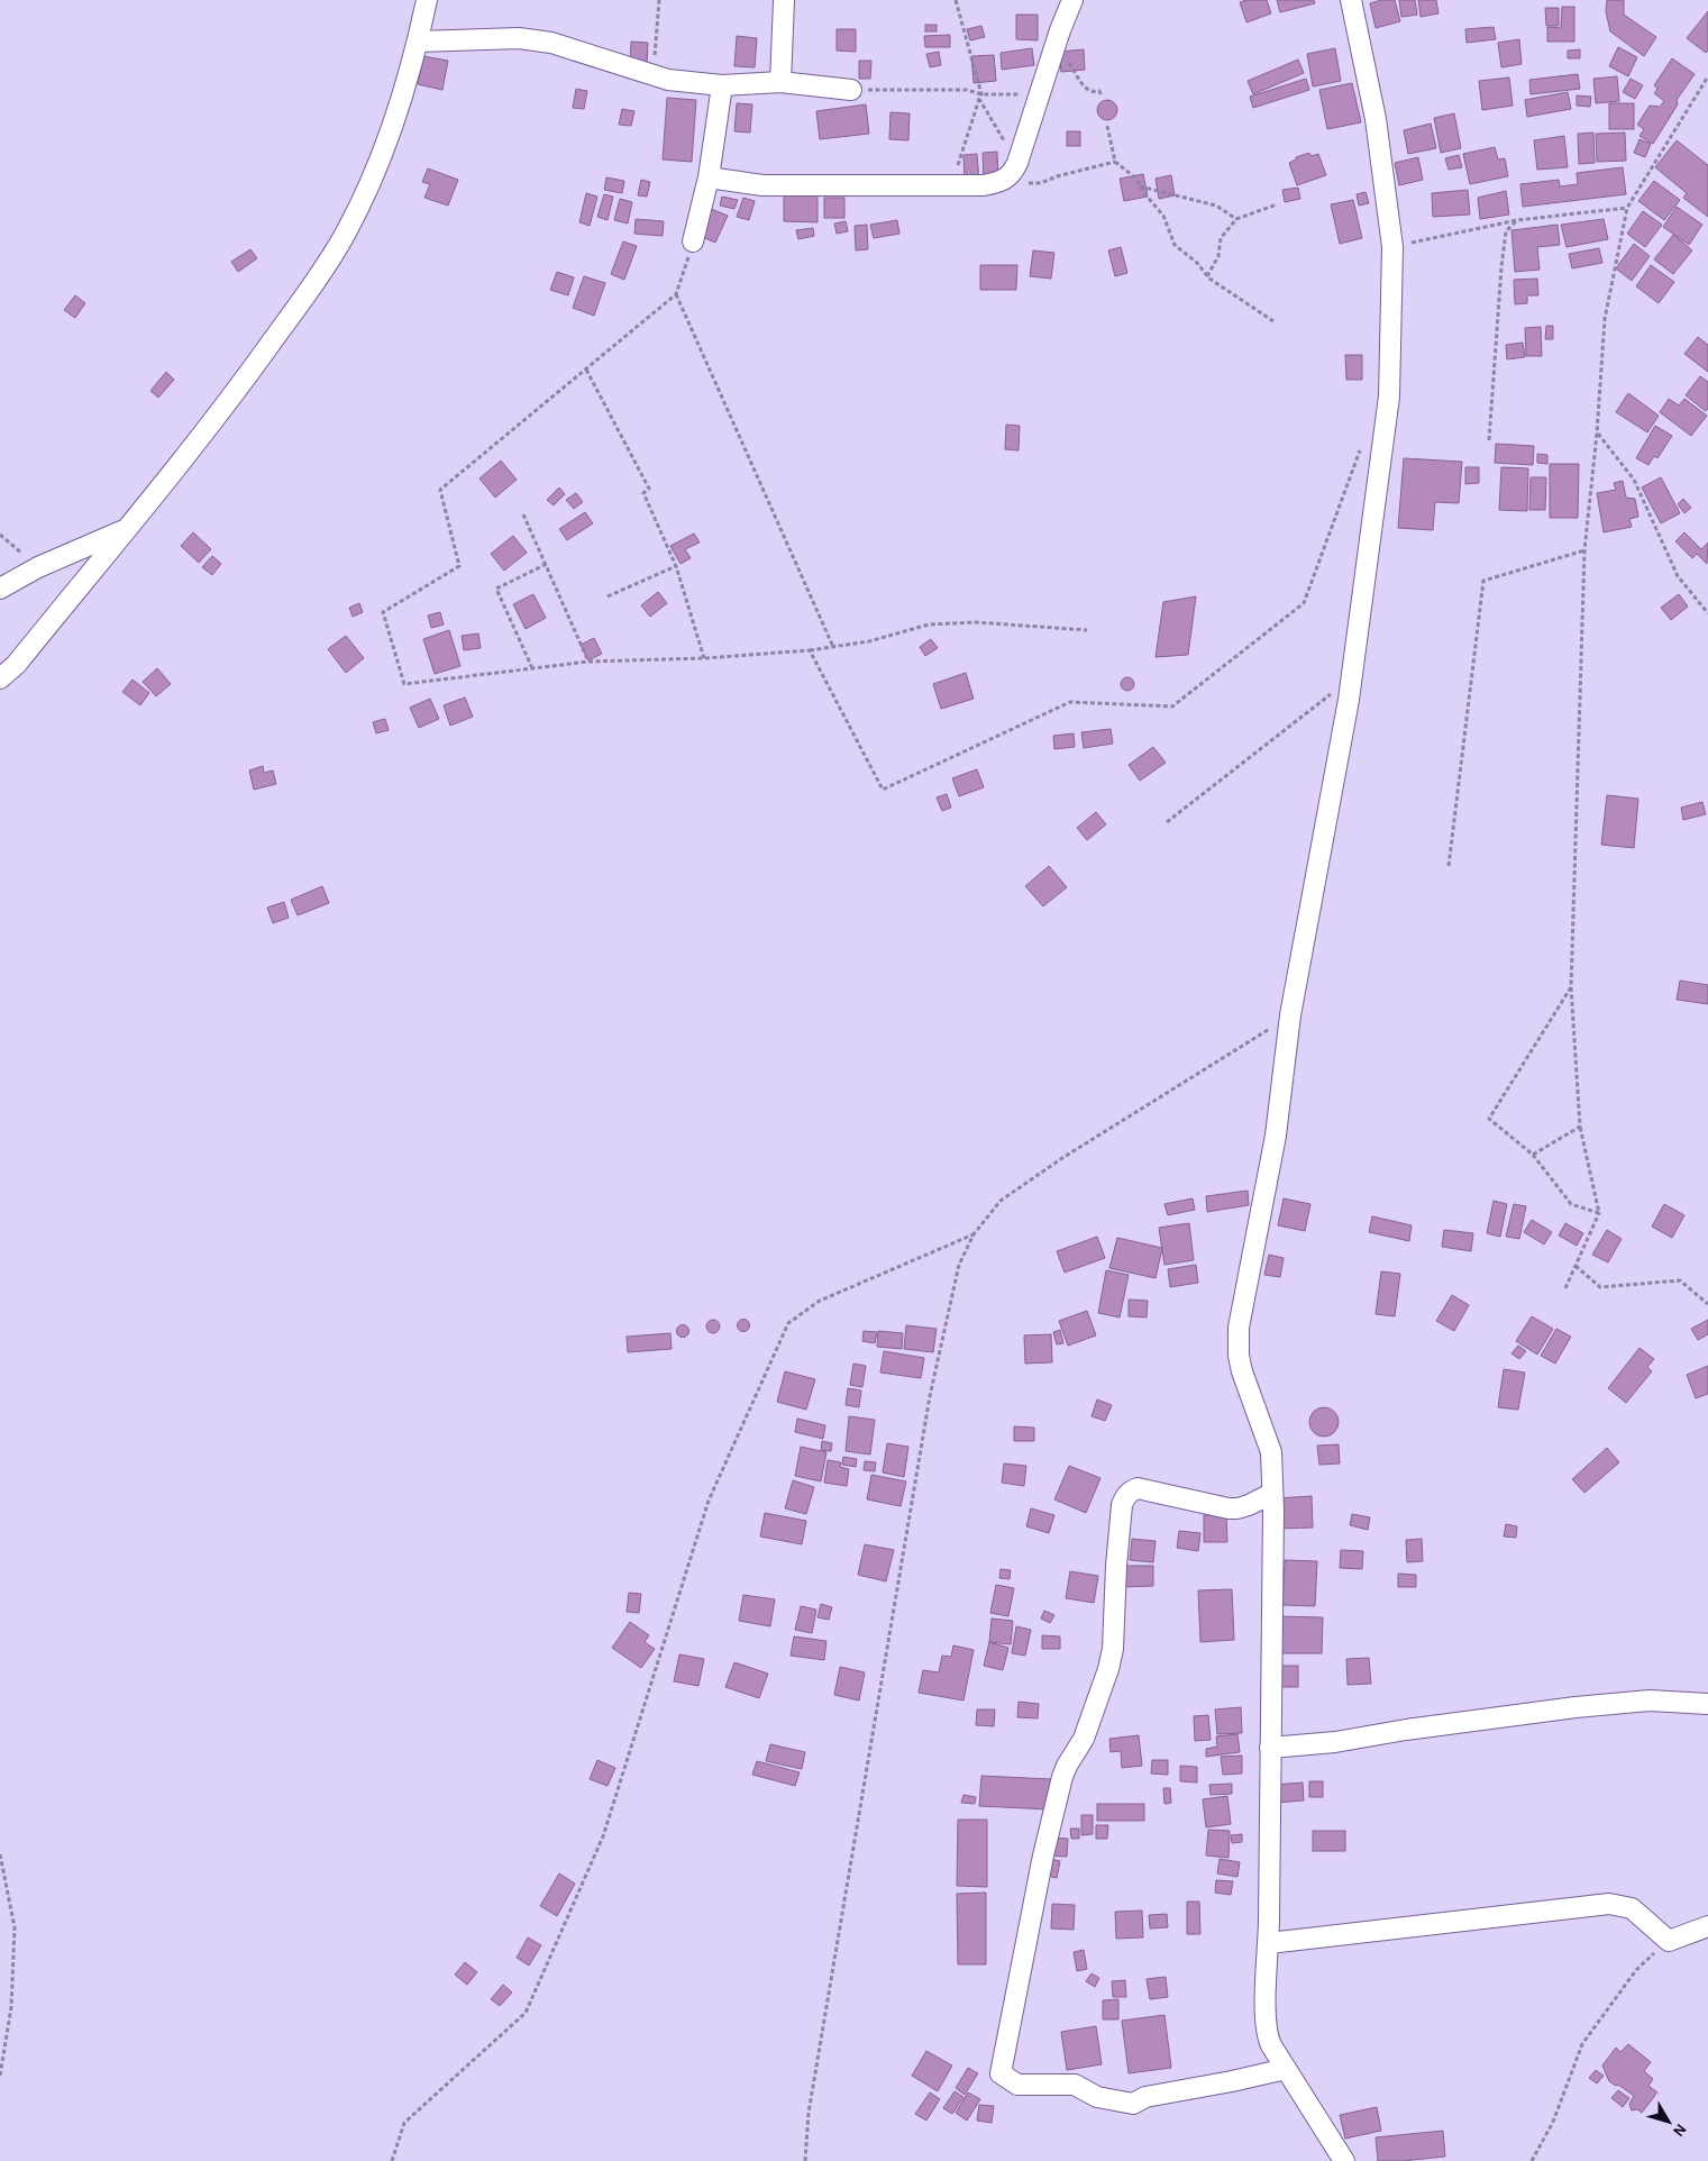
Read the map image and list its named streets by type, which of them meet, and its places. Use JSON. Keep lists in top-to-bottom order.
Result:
{
  "north": "bottom right"
}
